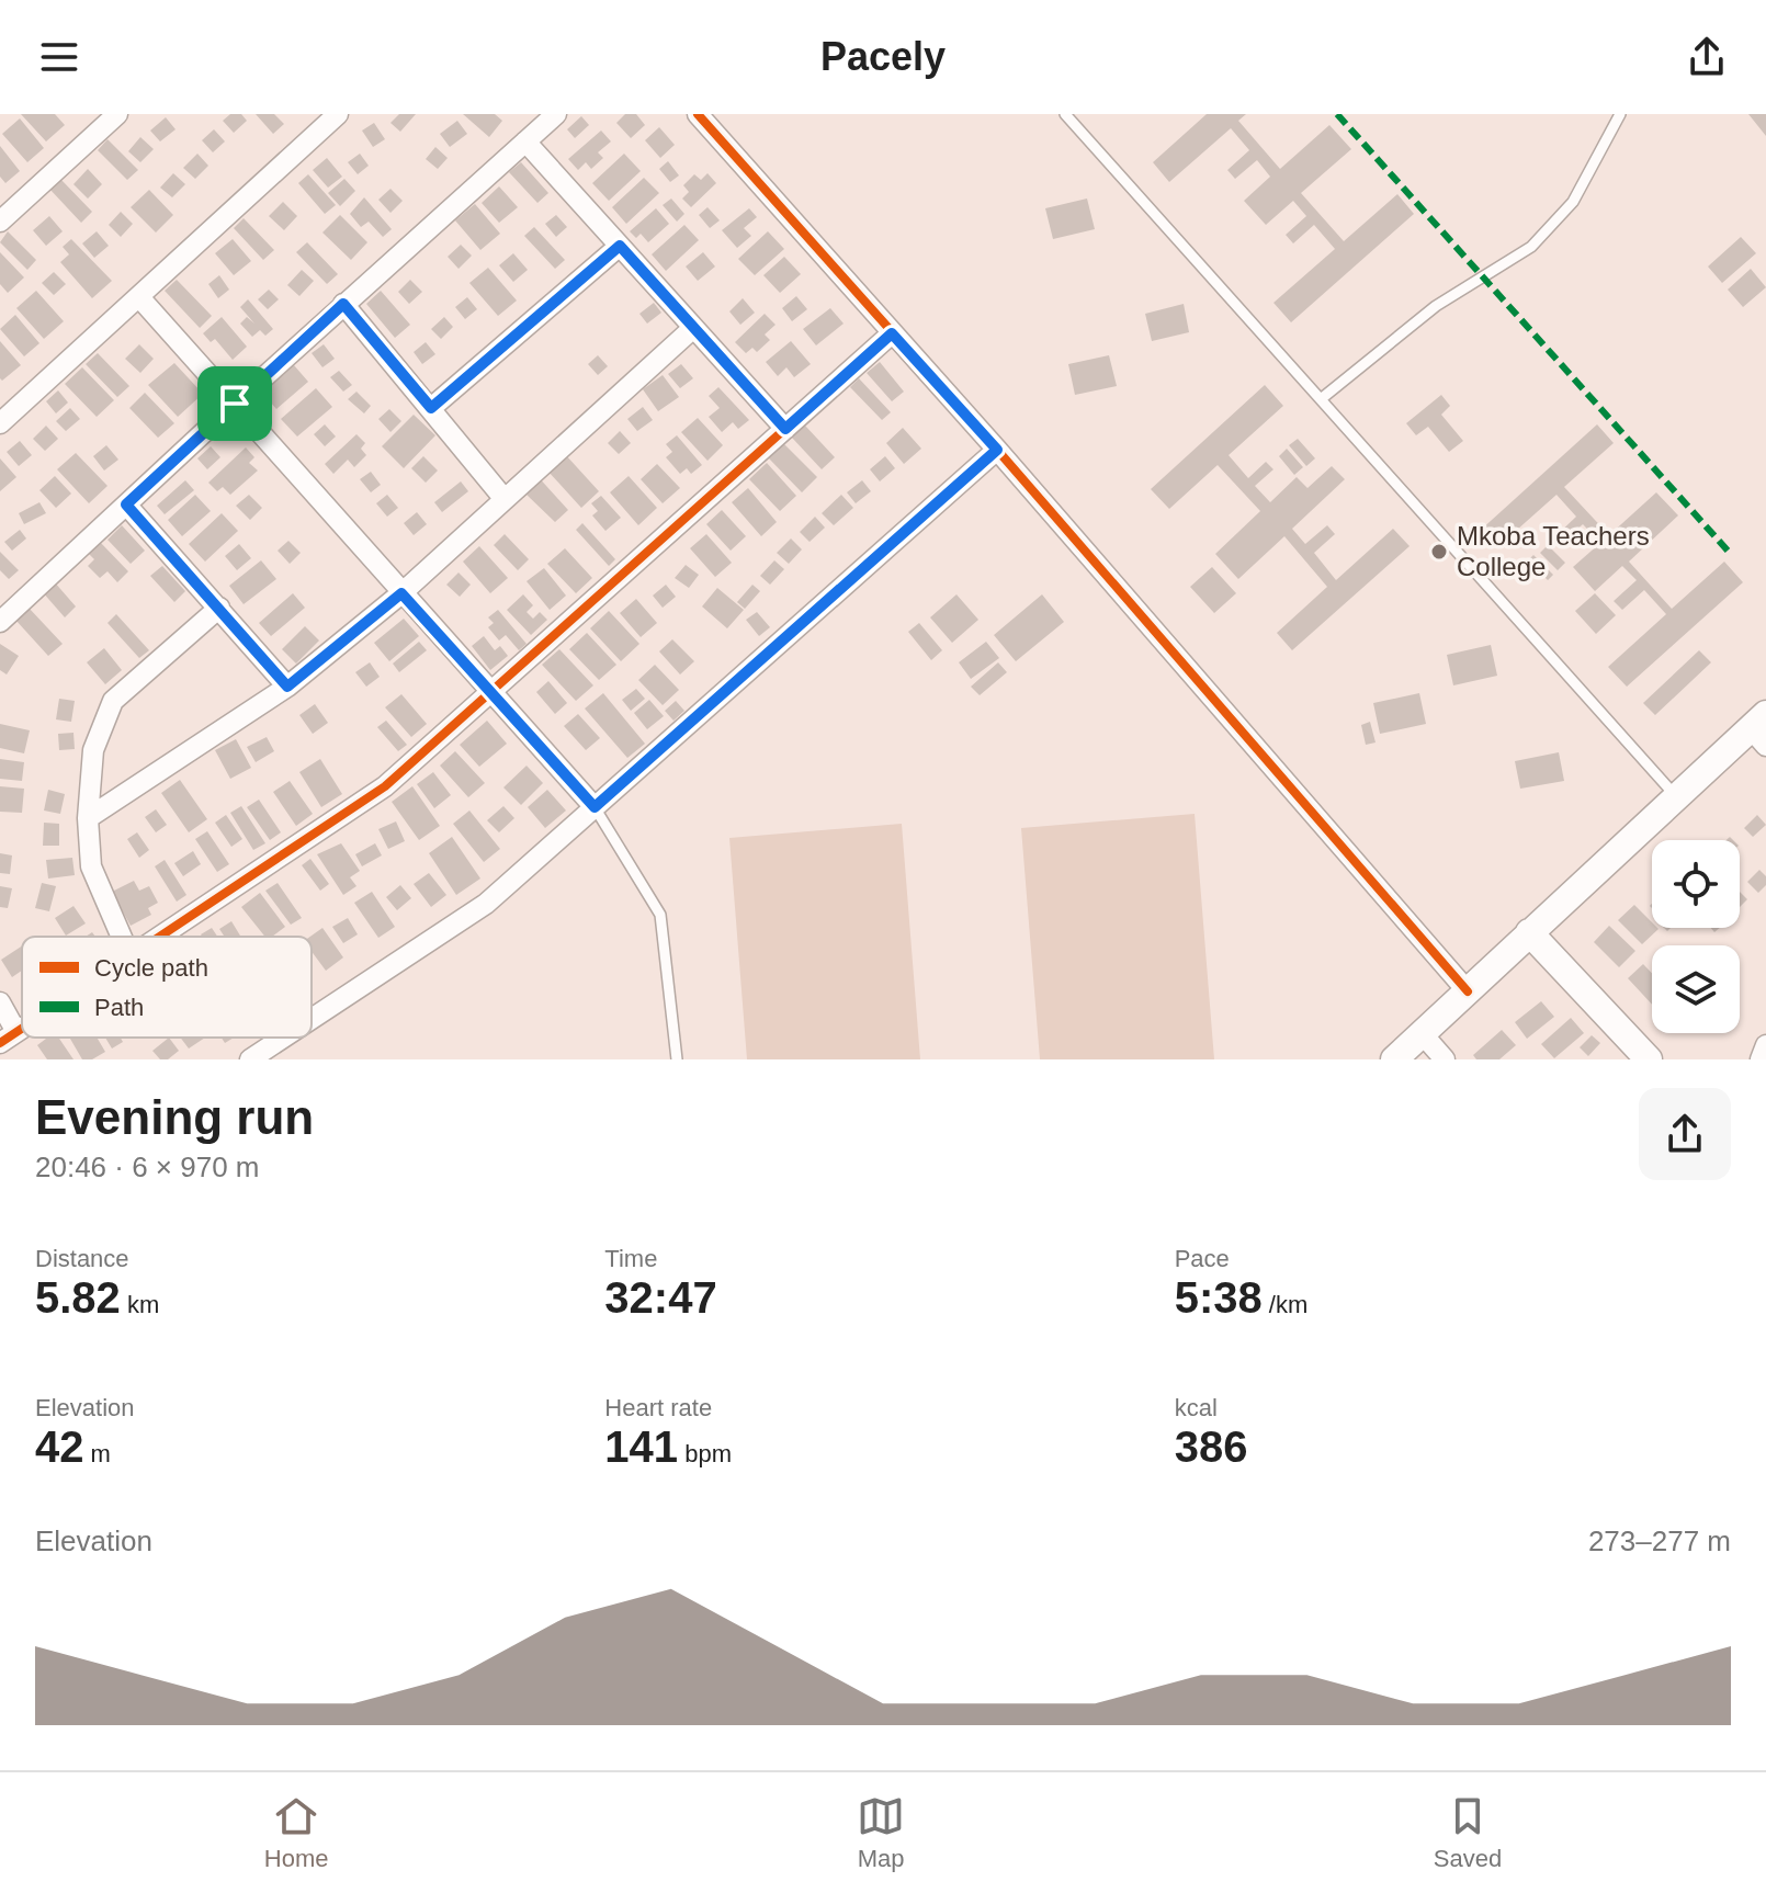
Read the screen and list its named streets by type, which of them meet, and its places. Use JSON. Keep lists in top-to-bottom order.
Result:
{
  "places": ["Mkoba Teachers College"],
  "legend": ["Cycle path", "Path"],
  "page": {
    "header": "Pacely",
    "heading": ["Evening run", "20:46 · 6 × 970 m"],
    "stats": [
      ["Distance", "5.82 km"],
      ["Time", "32:47"],
      ["Pace", "5:38 /km"],
      ["Elevation", "42 m"],
      ["Heart rate", "141 bpm"],
      ["kcal", "386"]
    ],
    "chart": ["Elevation", "273–277 m"],
    "tabs": ["Home", "Map", "Saved"]
  }
}
